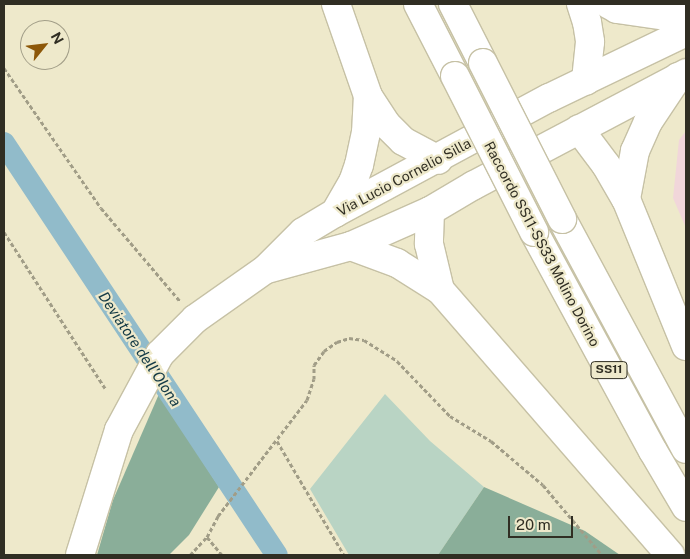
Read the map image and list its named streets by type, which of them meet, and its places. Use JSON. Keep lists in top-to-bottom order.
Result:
{
  "streets": {
    "main road": ["Via Lucio Cornelio Silla", "Raccordo SS11-SS33 Molino Dorino", "SS11"]
  },
  "water": ["Deviatore dell'Olona"],
  "scale_bar": "20 m",
  "north": "top right"
}
